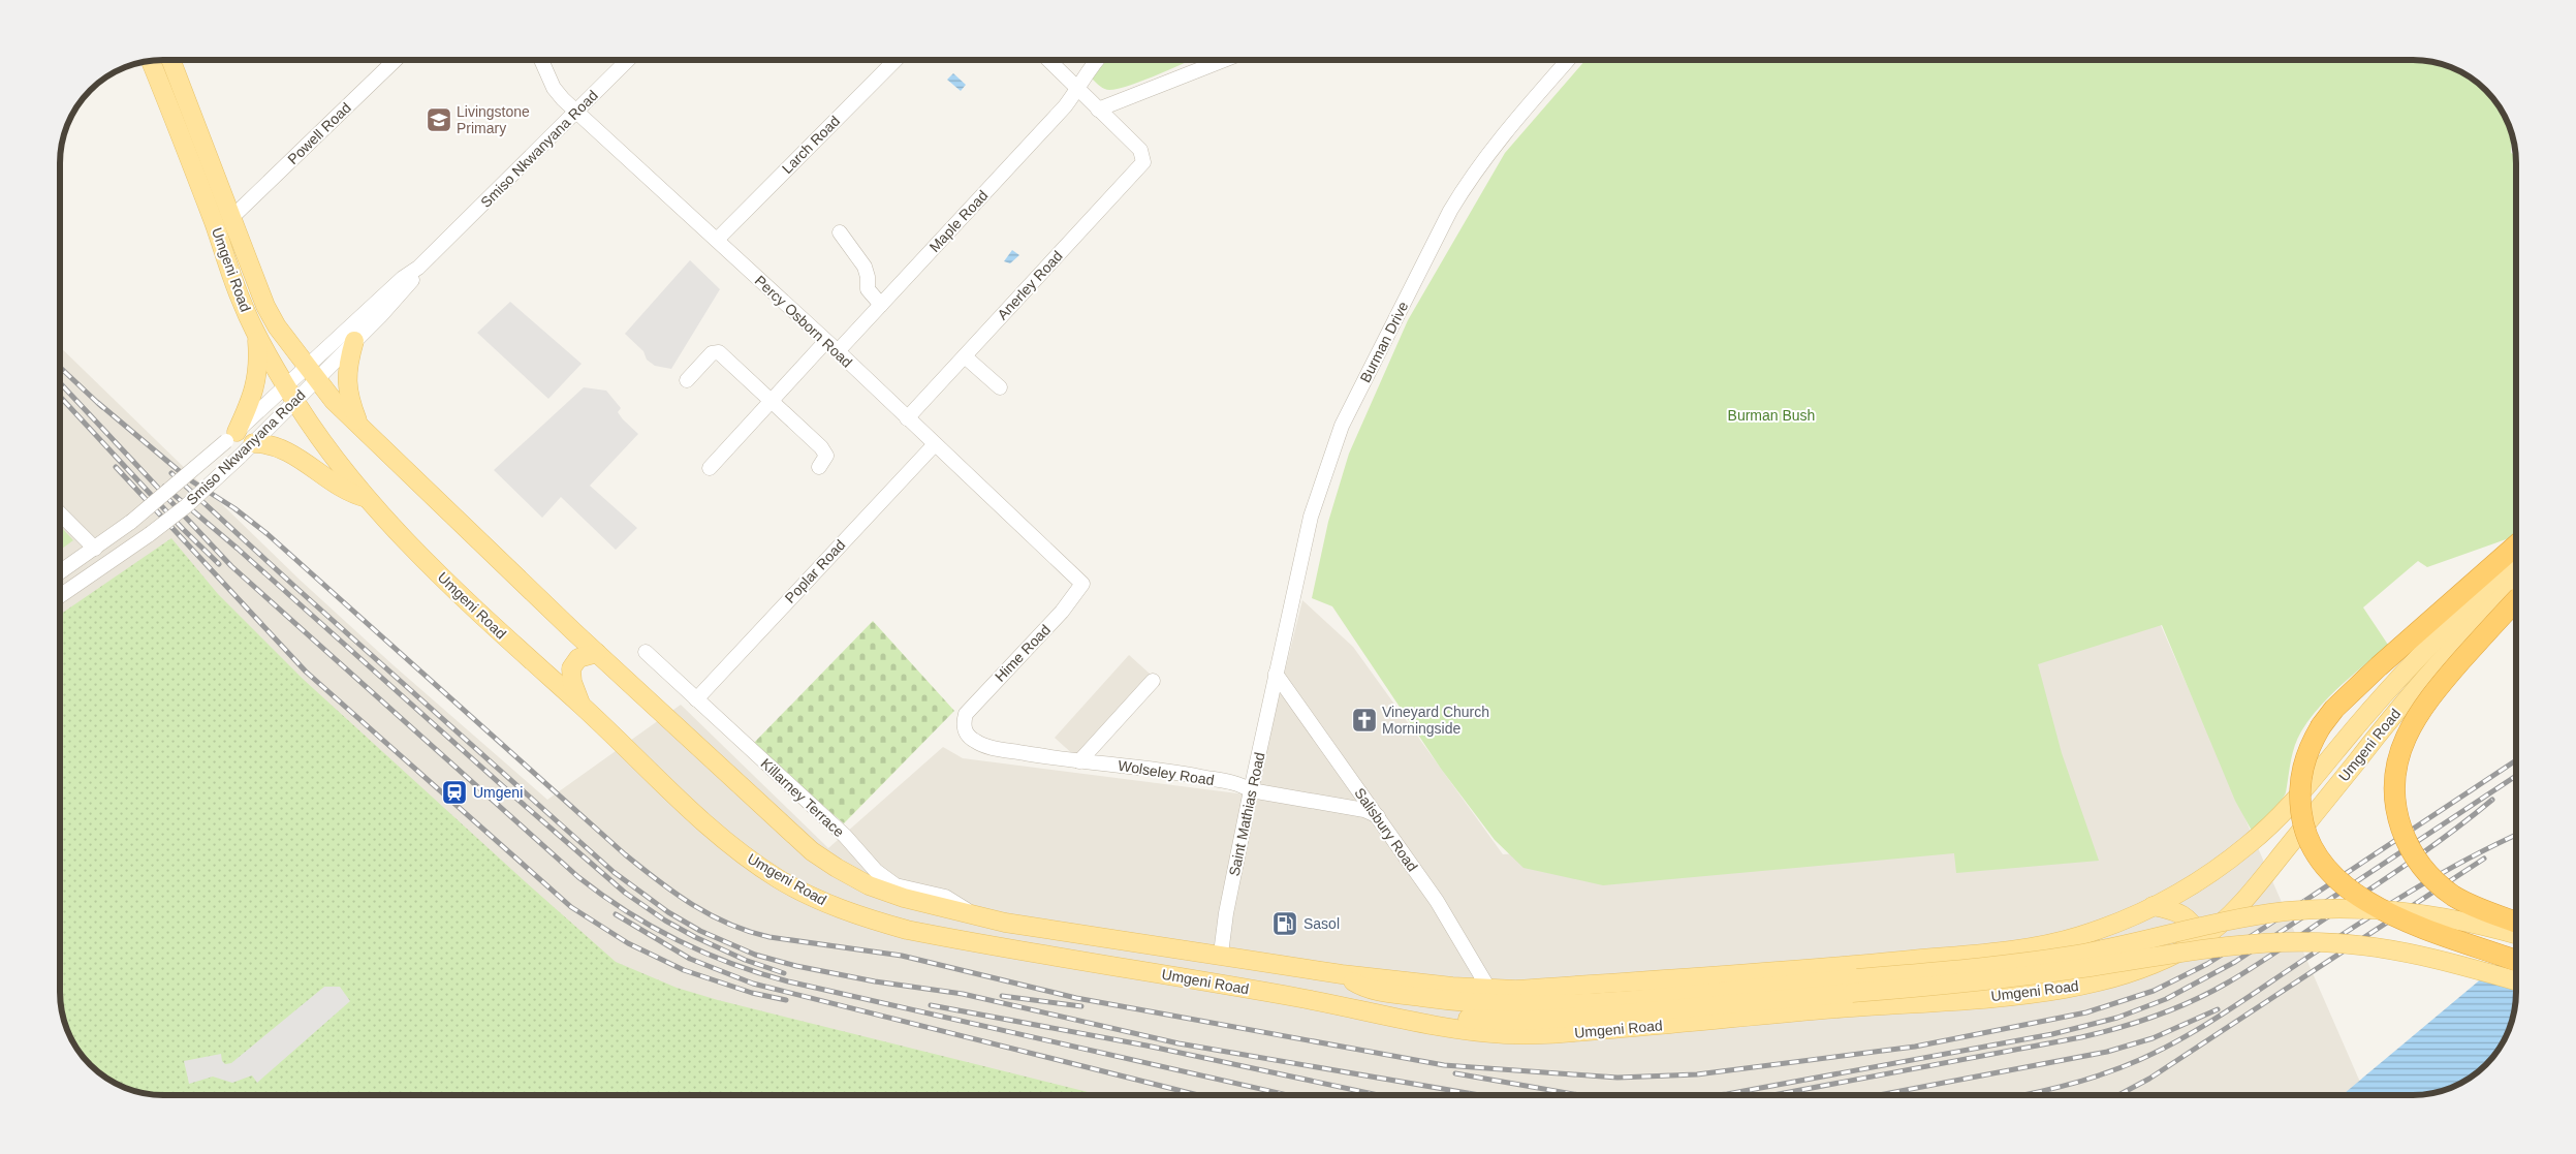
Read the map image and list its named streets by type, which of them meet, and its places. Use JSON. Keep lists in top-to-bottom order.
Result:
{
  "streets": {
    "main road": ["Umgeni Road"],
    "street": [
      "Powell Road",
      "Larch Road",
      "Smiso Nkwanyana Road",
      "Maple Road",
      "Anerley Road",
      "Percy Osborn Road",
      "Burman Drive",
      "Poplar Road",
      "Hime Road",
      "Wolseley Road",
      "Killarney Terrace",
      "Saint Mathias Road",
      "Salisbury Road"
    ]
  },
  "crossings": [
    ["Powell Road", "Umgeni Road"],
    ["Larch Road", "Percy Osborn Road"],
    ["Smiso Nkwanyana Road", "Umgeni Road"],
    ["Smiso Nkwanyana Road", "Percy Osborn Road"],
    ["Maple Road", "Percy Osborn Road"],
    ["Umgeni Road", "Killarney Terrace"],
    ["Umgeni Road", "Saint Mathias Road"],
    ["Umgeni Road", "Salisbury Road"],
    ["Anerley Road", "Percy Osborn Road"],
    ["Percy Osborn Road", "Poplar Road"],
    ["Percy Osborn Road", "Hime Road"],
    ["Burman Drive", "Saint Mathias Road"],
    ["Burman Drive", "Salisbury Road"],
    ["Poplar Road", "Killarney Terrace"],
    ["Hime Road", "Wolseley Road"],
    ["Wolseley Road", "Saint Mathias Road"],
    ["Wolseley Road", "Salisbury Road"],
    ["Saint Mathias Road", "Salisbury Road"]
  ],
  "parks": ["Burman Bush"],
  "places": {
    "school or university": ["Livingstone Primary"],
    "church": ["Vineyard Church Morningside"],
    "station": ["Umgeni"],
    "fuel station": ["Sasol"]
  }
}
